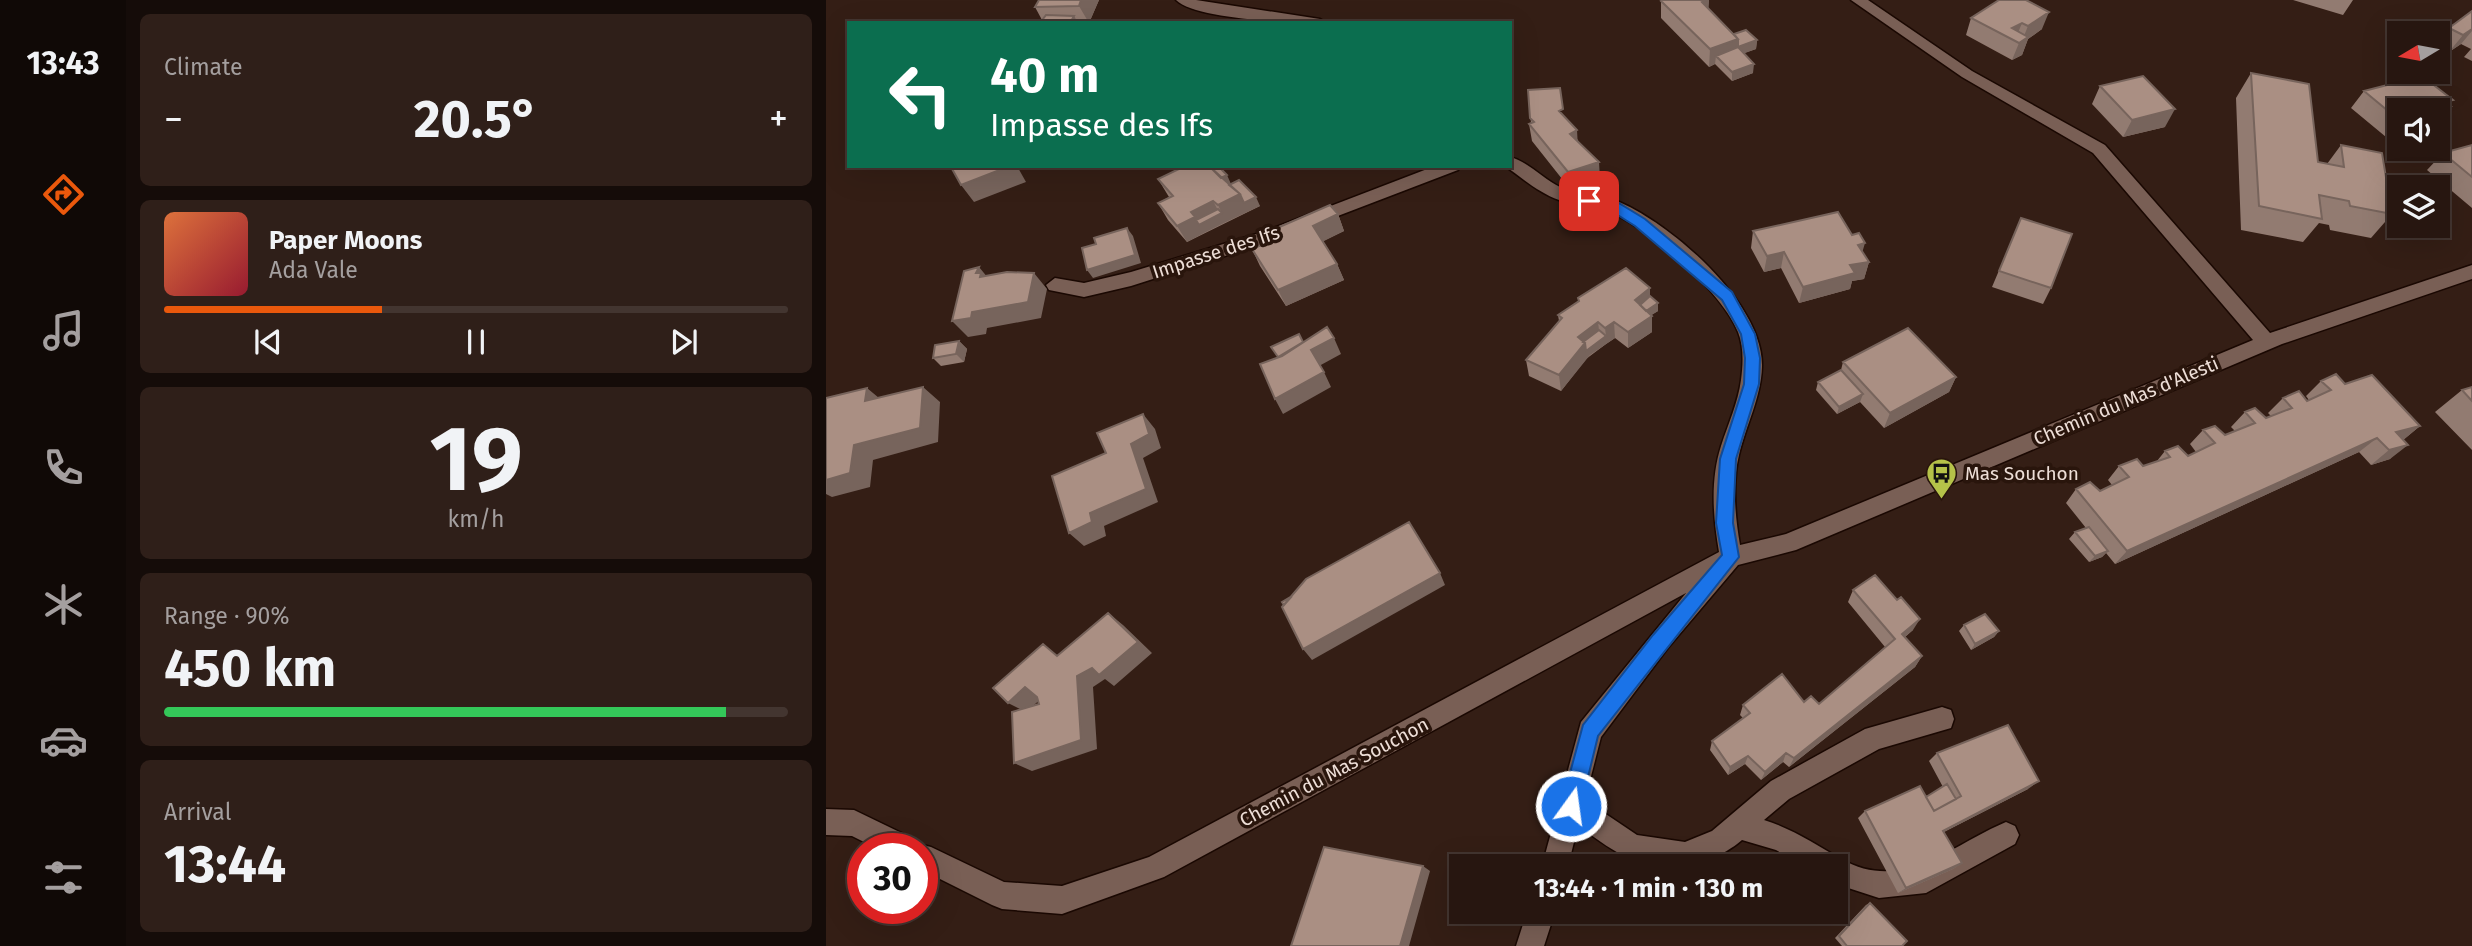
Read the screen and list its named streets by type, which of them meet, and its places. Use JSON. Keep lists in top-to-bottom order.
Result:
{
  "streets": {
    "street": ["Impasse des Ifs", "Chemin du Mas d'Alesti", "Chemin du Mas Souchon"]
  },
  "crossings": [
    ["Chemin du Mas d'Alesti", "Chemin du Mas Souchon"]
  ],
  "places": {
    "bus stop": ["Mas Souchon"]
  },
  "north": "left",
  "page": {
    "tabs": "13:43",
    "tile": [
      "Climate",
      ["19", "km/h"],
      ["Range · 90%", "450 km"],
      ["Arrival", "13:44"]
    ],
    "turn": ["40 m", "Impasse des Ifs"],
    "heat": ["−", "20.5°", "+"],
    "song": ["Paper Moons", "Ada Vale"],
    "limit": "30",
    "trip": "13:44 · 1 min · 130 m"
  }
}
